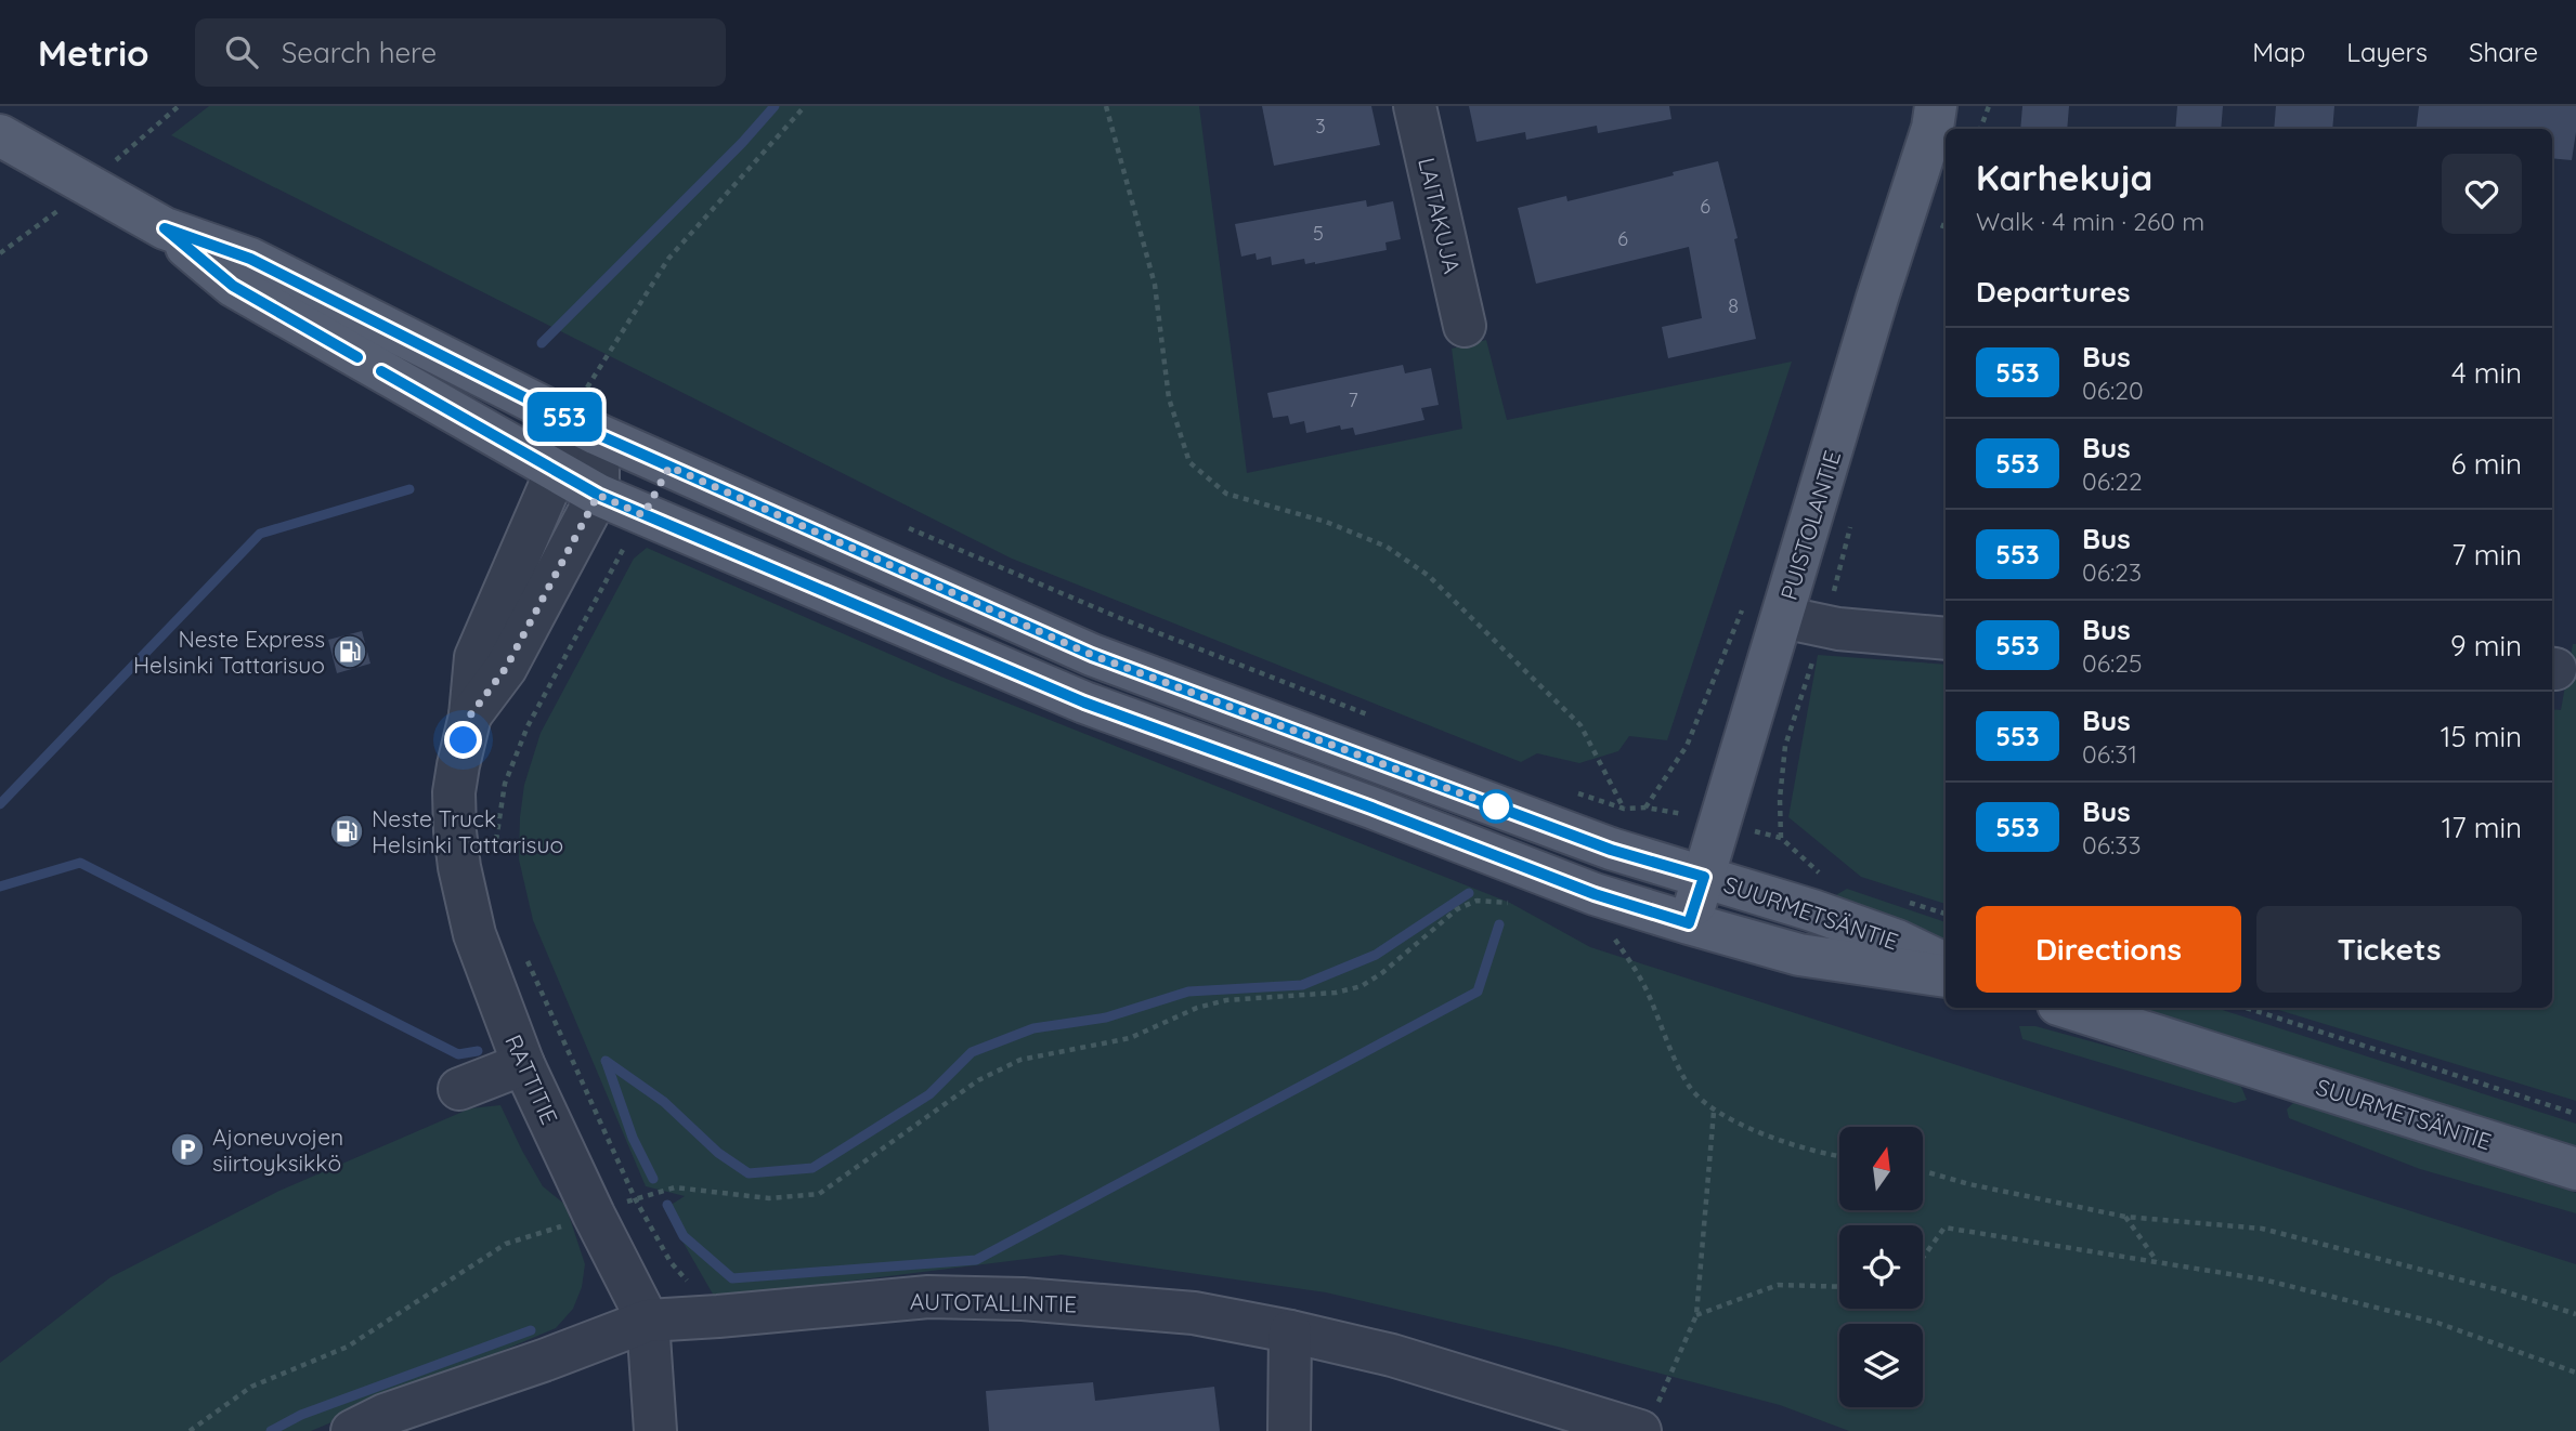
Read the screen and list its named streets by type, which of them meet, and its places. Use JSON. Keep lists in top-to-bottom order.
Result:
{
  "streets": {
    "main road": ["PUISTOLANTIE", "SUURMETSÄNTIE"],
    "street": ["LAITAKUJA", "RATTITIE", "AUTOTALLINTIE"]
  },
  "crossings": [
    ["PUISTOLANTIE", "SUURMETSÄNTIE"],
    ["SUURMETSÄNTIE", "RATTITIE"],
    ["RATTITIE", "AUTOTALLINTIE"]
  ],
  "places": {
    "fuel station": ["Neste Express Helsinki Tattarisuo", "Neste Truck Helsinki Tattarisuo"],
    "parking": ["Ajoneuvojen siirtoyksikkö"]
  },
  "lines": ["bus line 553"],
  "house_numbers": [
    "3",
    "6",
    "5",
    "6",
    "8",
    "7"
  ],
  "north": "top",
  "page": {
    "header": "Metrio",
    "search": "Search here",
    "nav": ["Map", "Layers", "Share"],
    "on_map": "553",
    "heading": [
      ["Karhekuja", "Walk · 4 min · 260 m"],
      "Departures"
    ],
    "list": [
      {
        "mark": "553",
        "name": "Bus",
        "note": "06:20",
        "value": "4 min"
      },
      {
        "mark": "553",
        "name": "Bus",
        "note": "06:22",
        "value": "6 min"
      },
      {
        "mark": "553",
        "name": "Bus",
        "note": "06:23",
        "value": "7 min"
      },
      {
        "mark": "553",
        "name": "Bus",
        "note": "06:25",
        "value": "9 min"
      },
      {
        "mark": "553",
        "name": "Bus",
        "note": "06:31",
        "value": "15 min"
      },
      {
        "mark": "553",
        "name": "Bus",
        "note": "06:33",
        "value": "17 min"
      }
    ],
    "buttons": ["Directions", "Tickets"]
  }
}
